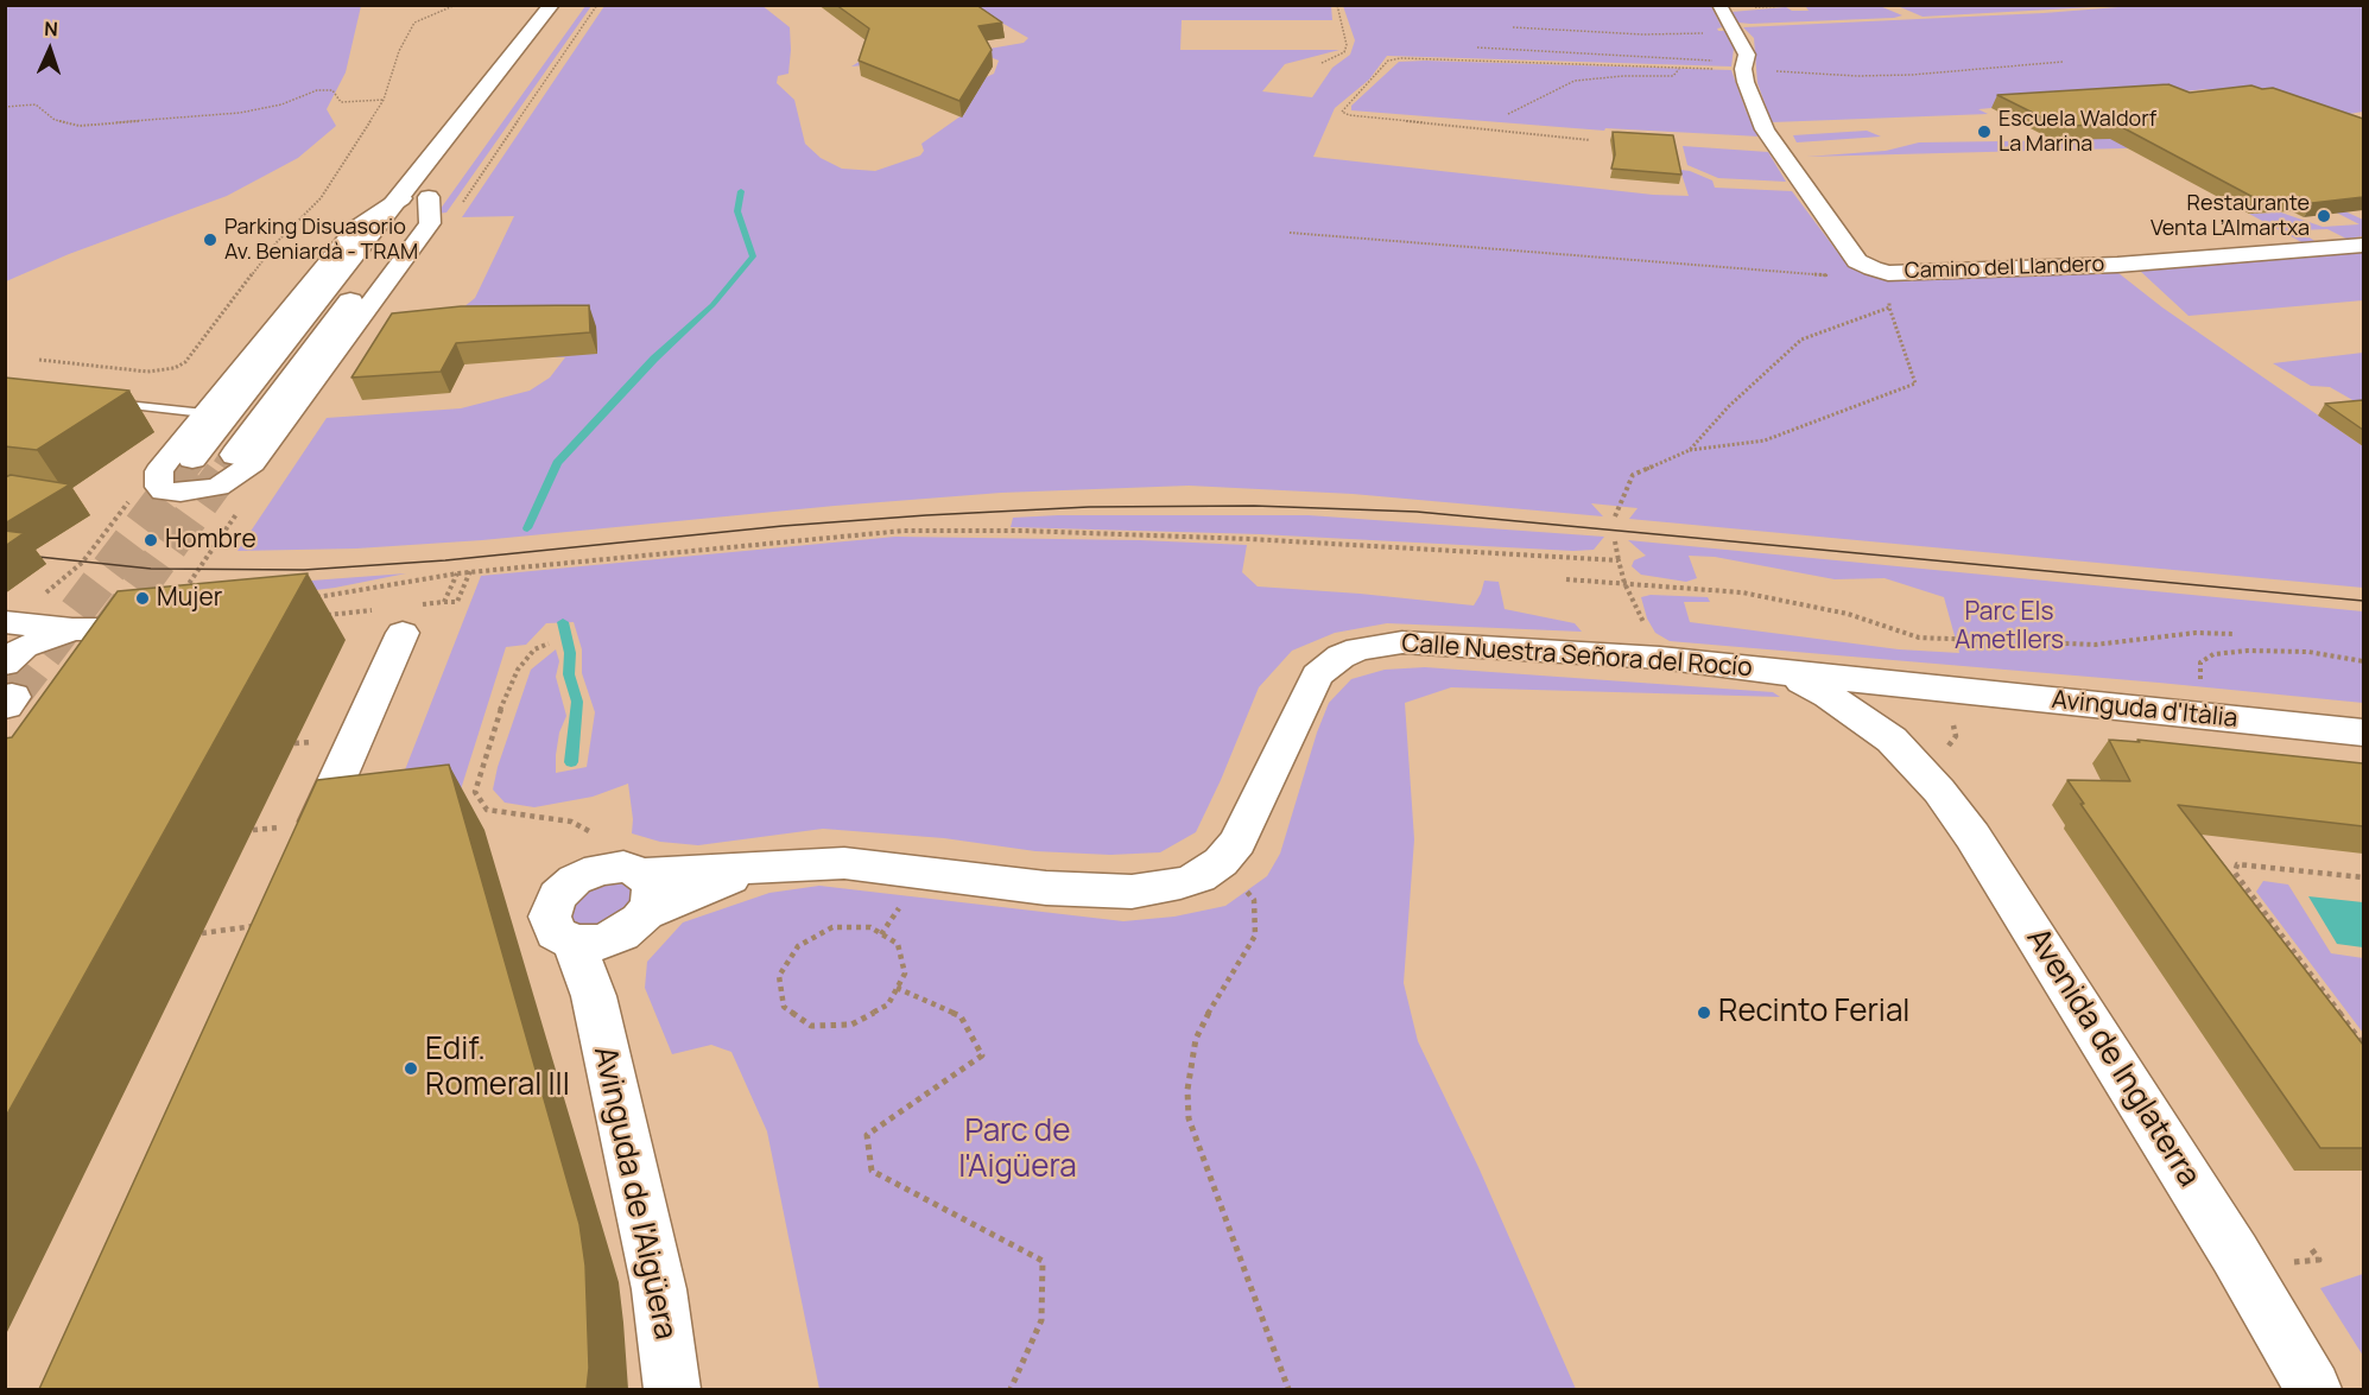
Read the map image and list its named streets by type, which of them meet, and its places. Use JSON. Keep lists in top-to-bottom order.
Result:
{
  "streets": {
    "street": [
      "Camino del Llandero",
      "Calle Nuestra Señora del Rocío",
      "Avinguda d'Itàlia",
      "Avenida de Inglaterra",
      "Avinguda de l'Aigüera"
    ]
  },
  "crossings": [
    ["Calle Nuestra Señora del Rocío", "Avinguda d'Itàlia"],
    ["Calle Nuestra Señora del Rocío", "Avenida de Inglaterra"],
    ["Calle Nuestra Señora del Rocío", "Avinguda de l'Aigüera"]
  ],
  "parks": ["Parc Els Ametllers", "Parc de l'Aigüera"],
  "places": [
    "Escuela Waldorf La Marina",
    "Restaurante Venta L’Almartxa",
    "Parking Disuasorio Av. Beniardà - TRAM",
    "Hombre",
    "Mujer",
    "Recinto Ferial",
    "Edif. Romeral III"
  ],
  "north": "top"
}
